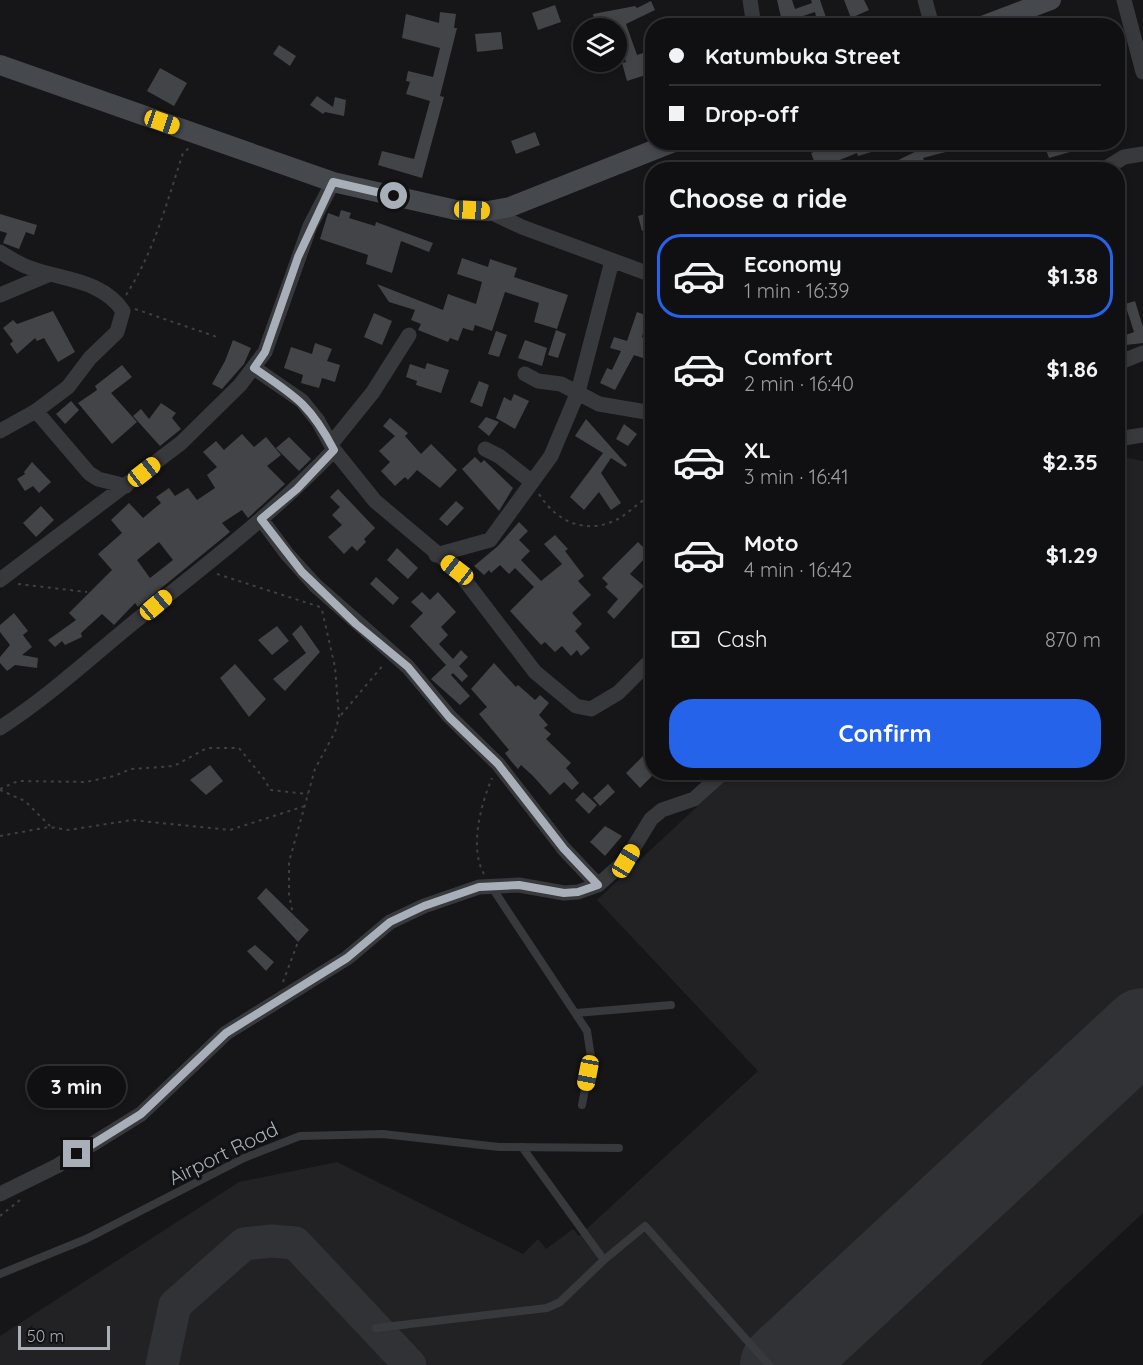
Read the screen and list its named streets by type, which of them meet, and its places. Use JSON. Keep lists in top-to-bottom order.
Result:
{
  "streets": {
    "lane": ["Airport Road"]
  },
  "scale_bar": "50 m",
  "page": {
    "banner": ["Katumbuka Street", "Drop-off"],
    "heading": "Choose a ride",
    "list": [
      {
        "name": "Economy",
        "note": "1 min · 16:39",
        "value": "$1.38"
      },
      {
        "name": "Comfort",
        "note": "2 min · 16:40",
        "value": "$1.86"
      },
      {
        "name": "XL",
        "note": "3 min · 16:41",
        "value": "$2.35"
      },
      {
        "name": "Moto",
        "note": "4 min · 16:42",
        "value": "$1.29"
      }
    ],
    "pay": ["Cash", "870 m"],
    "buttons": "Confirm",
    "bubble": "3 min",
    "scale": "50 m"
  }
}
